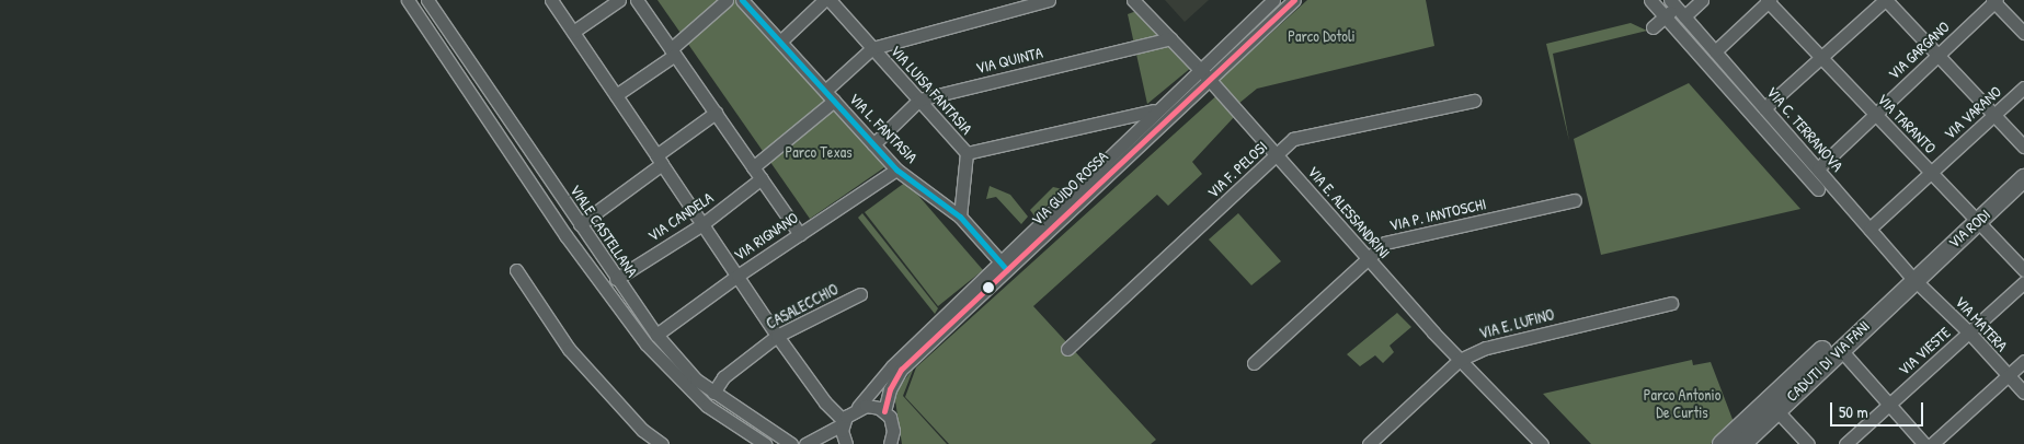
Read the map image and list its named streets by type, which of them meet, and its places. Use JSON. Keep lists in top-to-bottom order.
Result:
{
  "streets": {
    "street": [
      "VIA GARGANO",
      "VIA QUINTA",
      "VIA LUISA FANTASIA",
      "VIA VARANO",
      "VIA TARANTO",
      "VIA L. FANTASIA",
      "VIA C. TERRANOVA",
      "VIA F. PELOSI",
      "VIA GUIDO ROSSA",
      "VIA E. ALESSANDRINI",
      "VIA P. IANTOSCHI",
      "VIA CANDELA",
      "VIA RODI",
      "VIALE CASTELLANA",
      "VIA RIGNANO",
      "CASALECCHIO",
      "VIA E. LUFINO",
      "VIA MATERA",
      "VIA VIESTE",
      "CADUTI DI VIA FANI"
    ]
  },
  "crossings": [
    ["VIA GARGANO", "VIA TARANTO"],
    ["VIA GARGANO", "VIA C. TERRANOVA"],
    ["VIA QUINTA", "VIA LUISA FANTASIA"],
    ["VIA QUINTA", "VIA L. FANTASIA"],
    ["VIA QUINTA", "VIA E. ALESSANDRINI"],
    ["VIA LUISA FANTASIA", "VIA L. FANTASIA"],
    ["VIA VARANO", "VIA TARANTO"],
    ["VIA VARANO", "VIA C. TERRANOVA"],
    ["VIA TARANTO", "VIA RODI"],
    ["VIA L. FANTASIA", "VIA GUIDO ROSSA"],
    ["VIA L. FANTASIA", "VIA RIGNANO"],
    ["VIA C. TERRANOVA", "VIA RODI"],
    ["VIA C. TERRANOVA", "VIA MATERA"],
    ["VIA C. TERRANOVA", "CADUTI DI VIA FANI"],
    ["VIA F. PELOSI", "VIA E. ALESSANDRINI"],
    ["VIA GUIDO ROSSA", "VIA E. ALESSANDRINI"],
    ["VIA E. ALESSANDRINI", "VIA P. IANTOSCHI"],
    ["VIA E. ALESSANDRINI", "VIA E. LUFINO"],
    ["VIA CANDELA", "VIALE CASTELLANA"],
    ["VIA RODI", "VIA MATERA"],
    ["VIA RODI", "CADUTI DI VIA FANI"],
    ["VIALE CASTELLANA", "VIA RIGNANO"],
    ["VIALE CASTELLANA", "CASALECCHIO"],
    ["VIA MATERA", "VIA VIESTE"],
    ["VIA MATERA", "CADUTI DI VIA FANI"]
  ],
  "parks": ["Parco Dotoli", "Parco Texas", "Parco Antonio De Curtis"],
  "scale_bar": "50 m"
}
